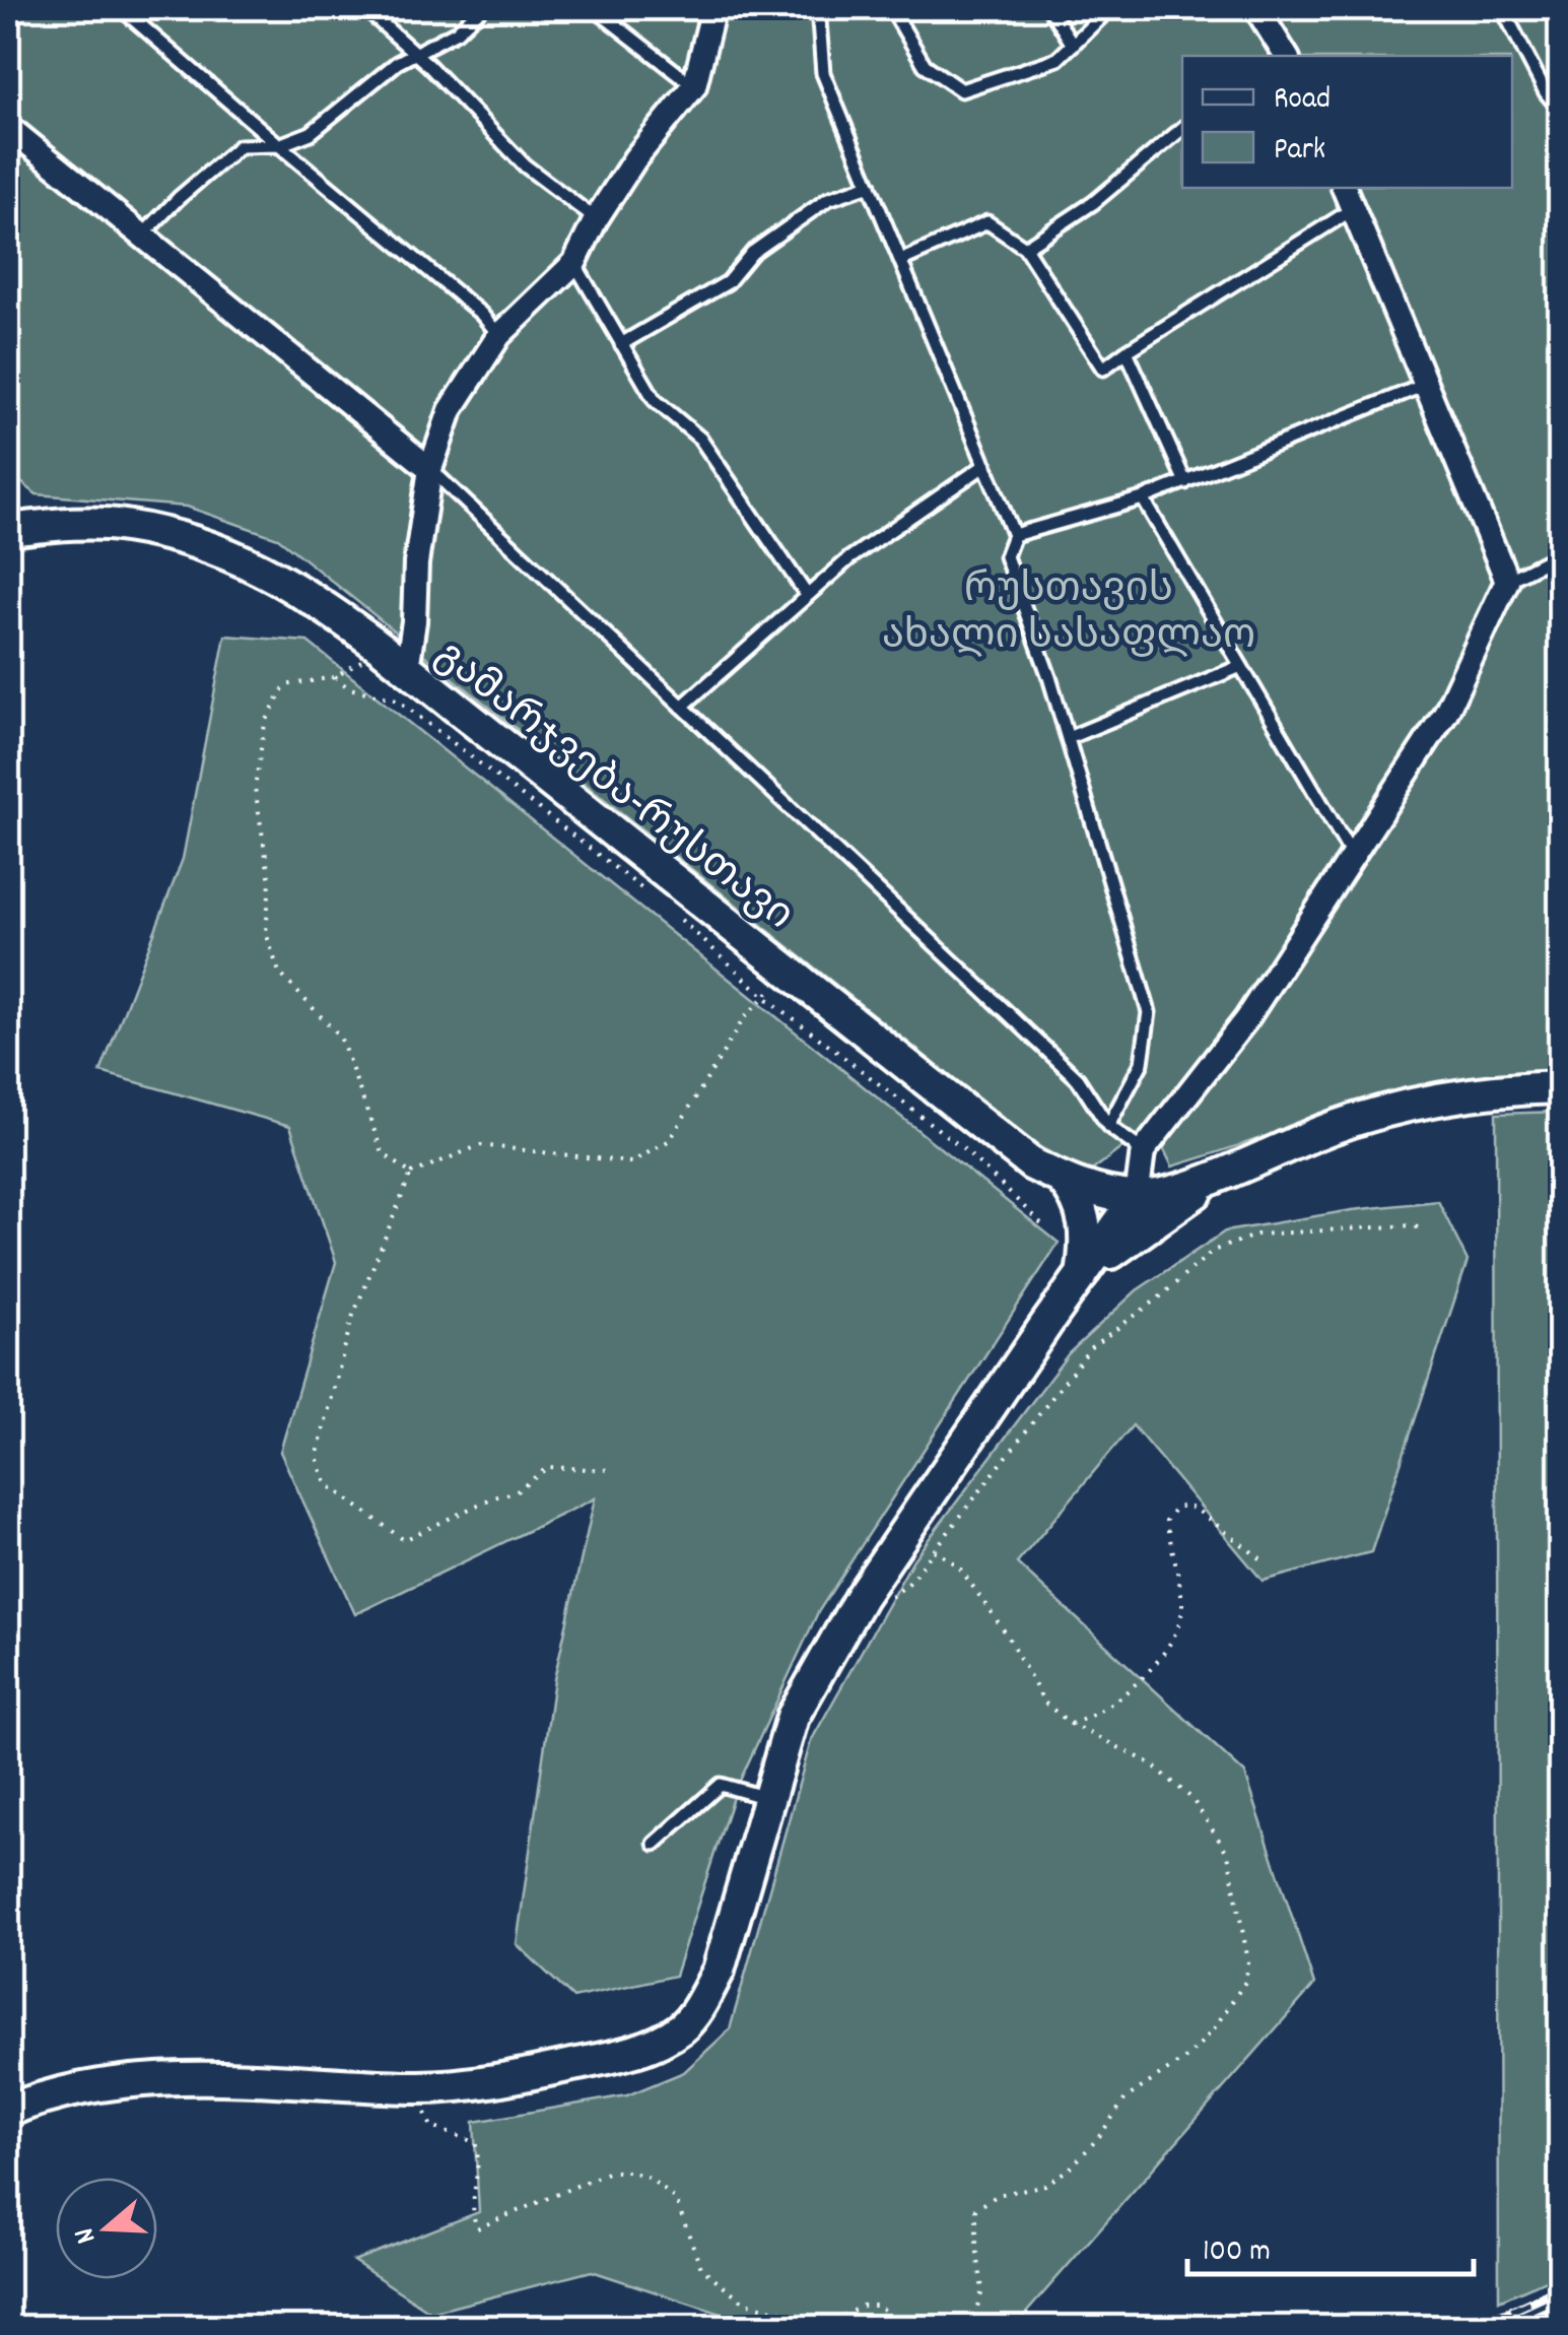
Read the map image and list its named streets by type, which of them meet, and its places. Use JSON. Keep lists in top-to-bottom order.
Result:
{
  "streets": {
    "main road": ["გამარჯვება-რუსთავი"]
  },
  "parks": ["რუსთავის ახალი სასაფლაო"],
  "legend": ["Road", "Park"],
  "scale_bar": "100 m",
  "north": "left"
}
